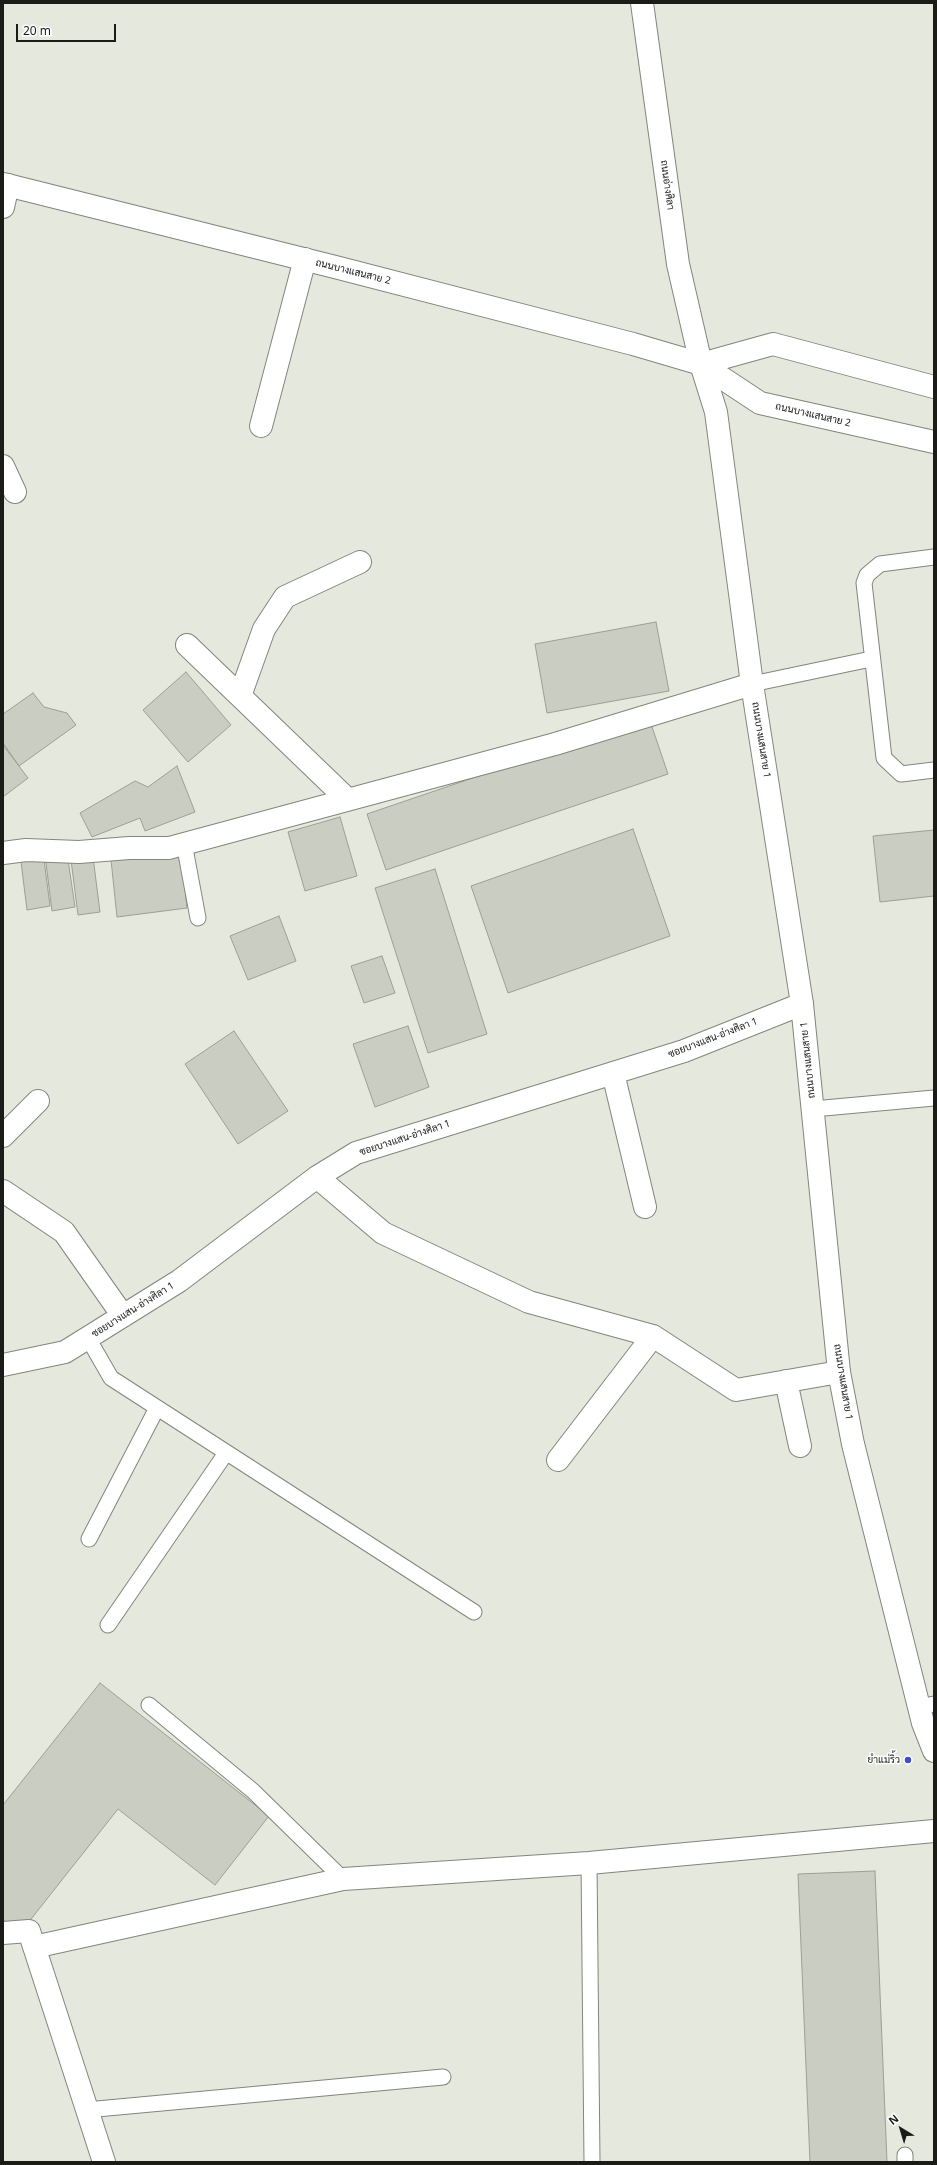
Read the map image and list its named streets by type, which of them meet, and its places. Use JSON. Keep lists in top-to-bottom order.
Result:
{
  "streets": {
    "street": [
      "ถนนอ่างศิลา",
      "ถนนบางแสนสาย 2",
      "ถนนบางแสนสาย 1",
      "ซอยบางแสน-อ่างศิลา 1"
    ]
  },
  "crossings": [
    ["ถนนอ่างศิลา", "ถนนบางแสนสาย 2"],
    ["ถนนอ่างศิลา", "ถนนบางแสนสาย 1"],
    ["ถนนบางแสนสาย 2", "ถนนบางแสนสาย 1"],
    ["ถนนบางแสนสาย 1", "ซอยบางแสน-อ่างศิลา 1"]
  ],
  "places": ["ยำแม่ริ้ว"],
  "scale_bar": "20 m",
  "north": "top left"
}
